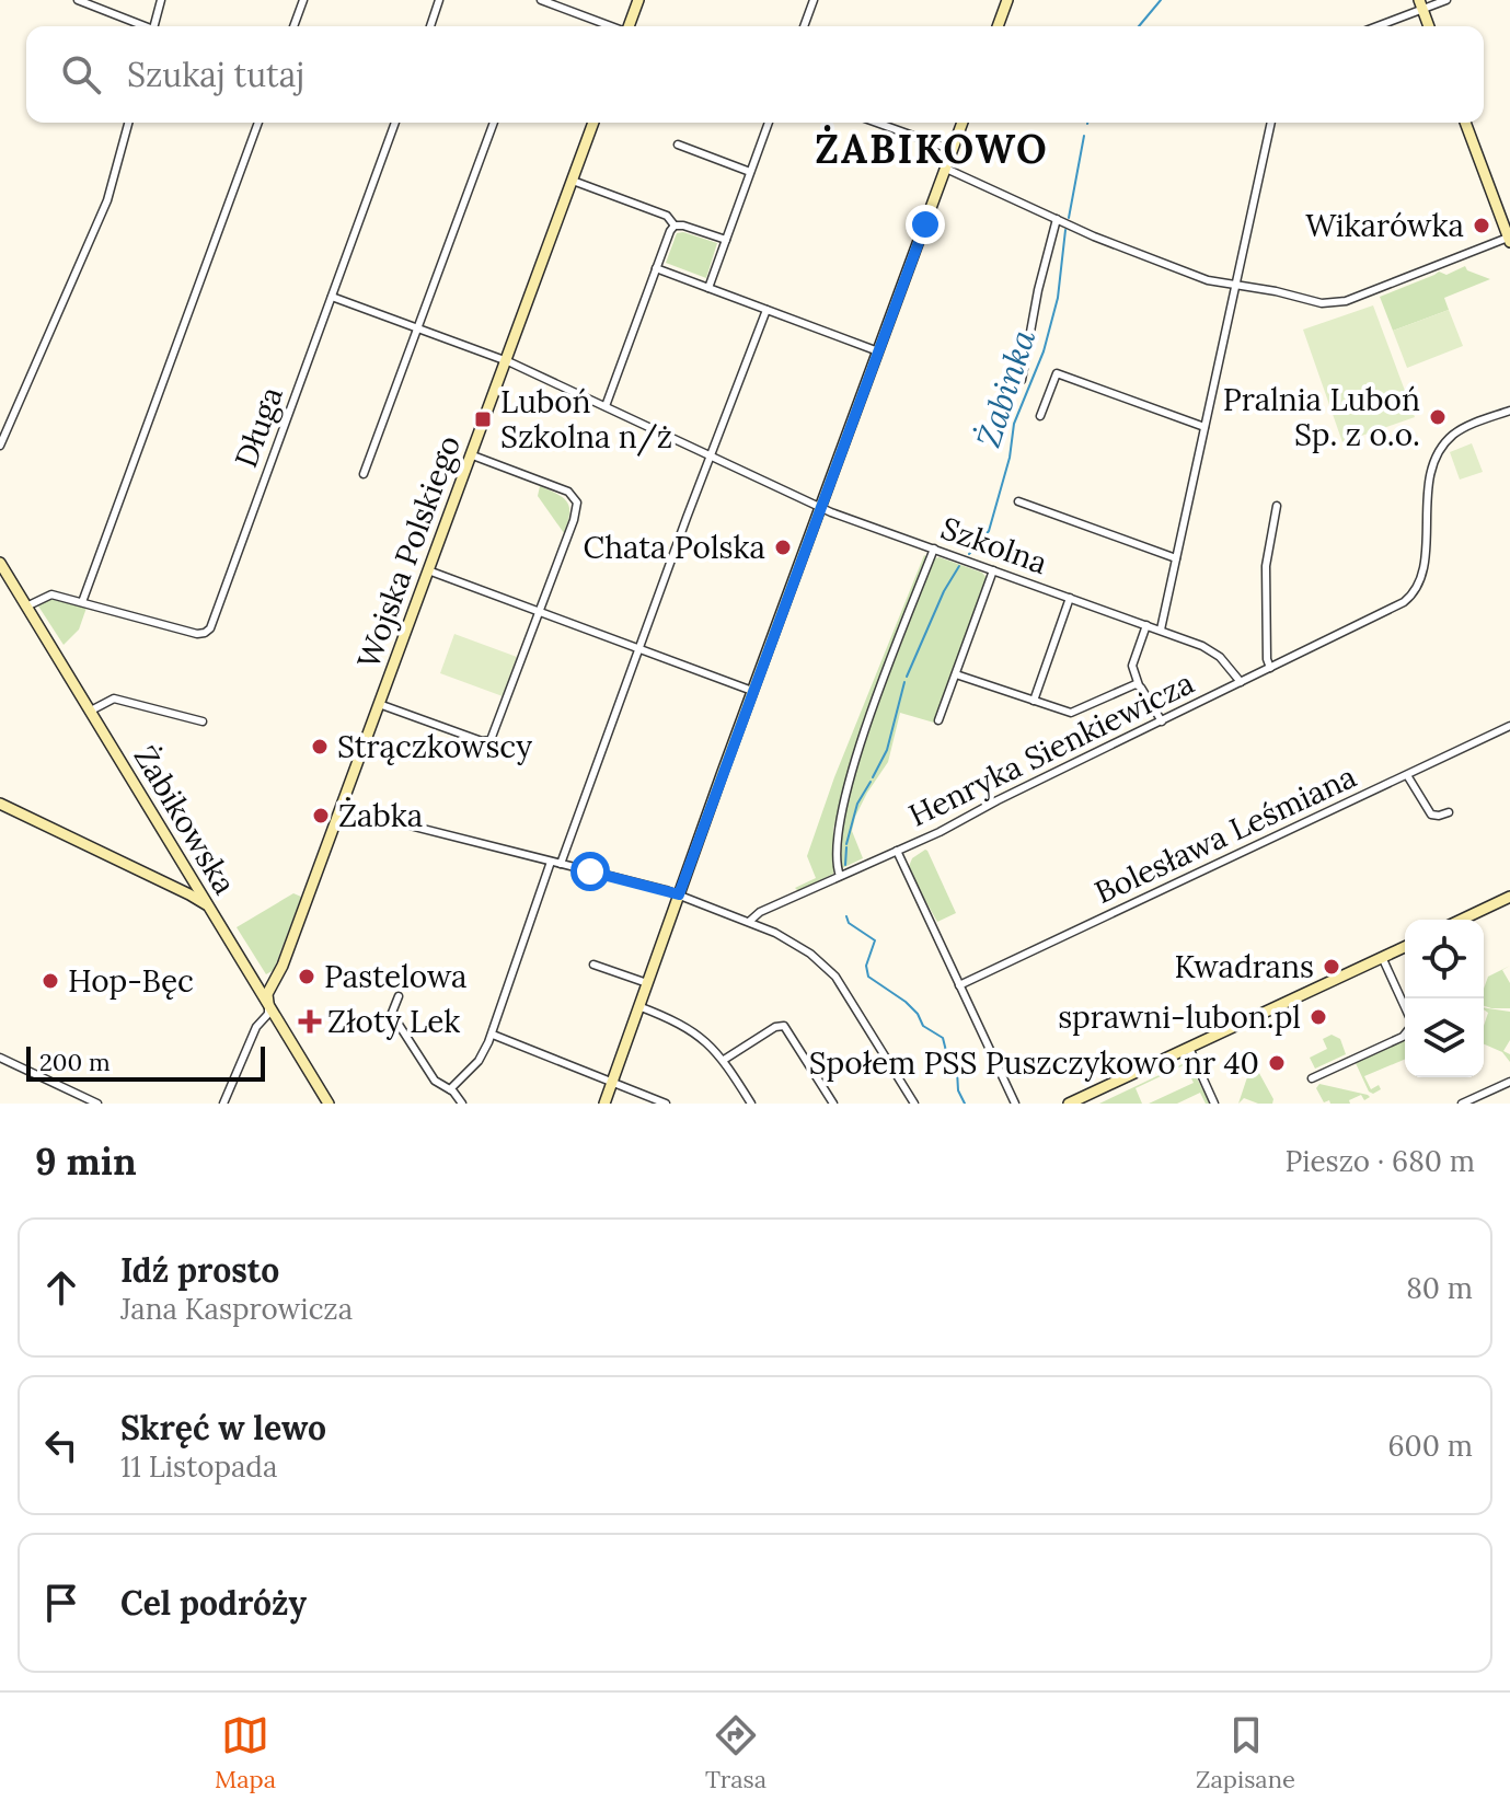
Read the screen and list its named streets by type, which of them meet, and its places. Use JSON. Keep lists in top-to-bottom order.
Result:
{
  "streets": {
    "street": [
      "Długa",
      "Szkolna",
      "Wojska Polskiego",
      "Henryka Sienkiewicza",
      "Żabikowska",
      "Bolesława Leśmiana"
    ]
  },
  "crossings": [
    ["Długa", "Szkolna"],
    ["Szkolna", "Wojska Polskiego"],
    ["Szkolna", "Henryka Sienkiewicza"],
    ["Wojska Polskiego", "Żabikowska"],
    ["Henryka Sienkiewicza", "Bolesława Leśmiana"]
  ],
  "districts": ["ŻABIKOWO"],
  "water": ["Żabinka"],
  "places": {
    "other": [
      "Wikarówka",
      "Pralnia Luboń Sp. z o.o.",
      "Chata Polska",
      "Strączkowscy",
      "Żabka",
      "Kwadrans",
      "Pastelowa",
      "Hop-Bęc",
      "sprawni-lubon.pl",
      "Społem PSS Puszczykowo nr 40"
    ],
    "transit": ["Luboń Szkolna n/ż"],
    "health": ["Złoty Lek"]
  },
  "scale_bar": "200 m",
  "page": {
    "search": "Szukaj tutaj",
    "scale": "200 m",
    "heading": ["9 min", "Pieszo · 680 m"],
    "list": [
      ["Idź prosto", "Jana Kasprowicza", "80 m"],
      ["Skręć w lewo", "11 Listopada", "600 m"],
      "Cel podróży"
    ],
    "nav": ["Mapa", "Trasa", "Zapisane"]
  }
}
